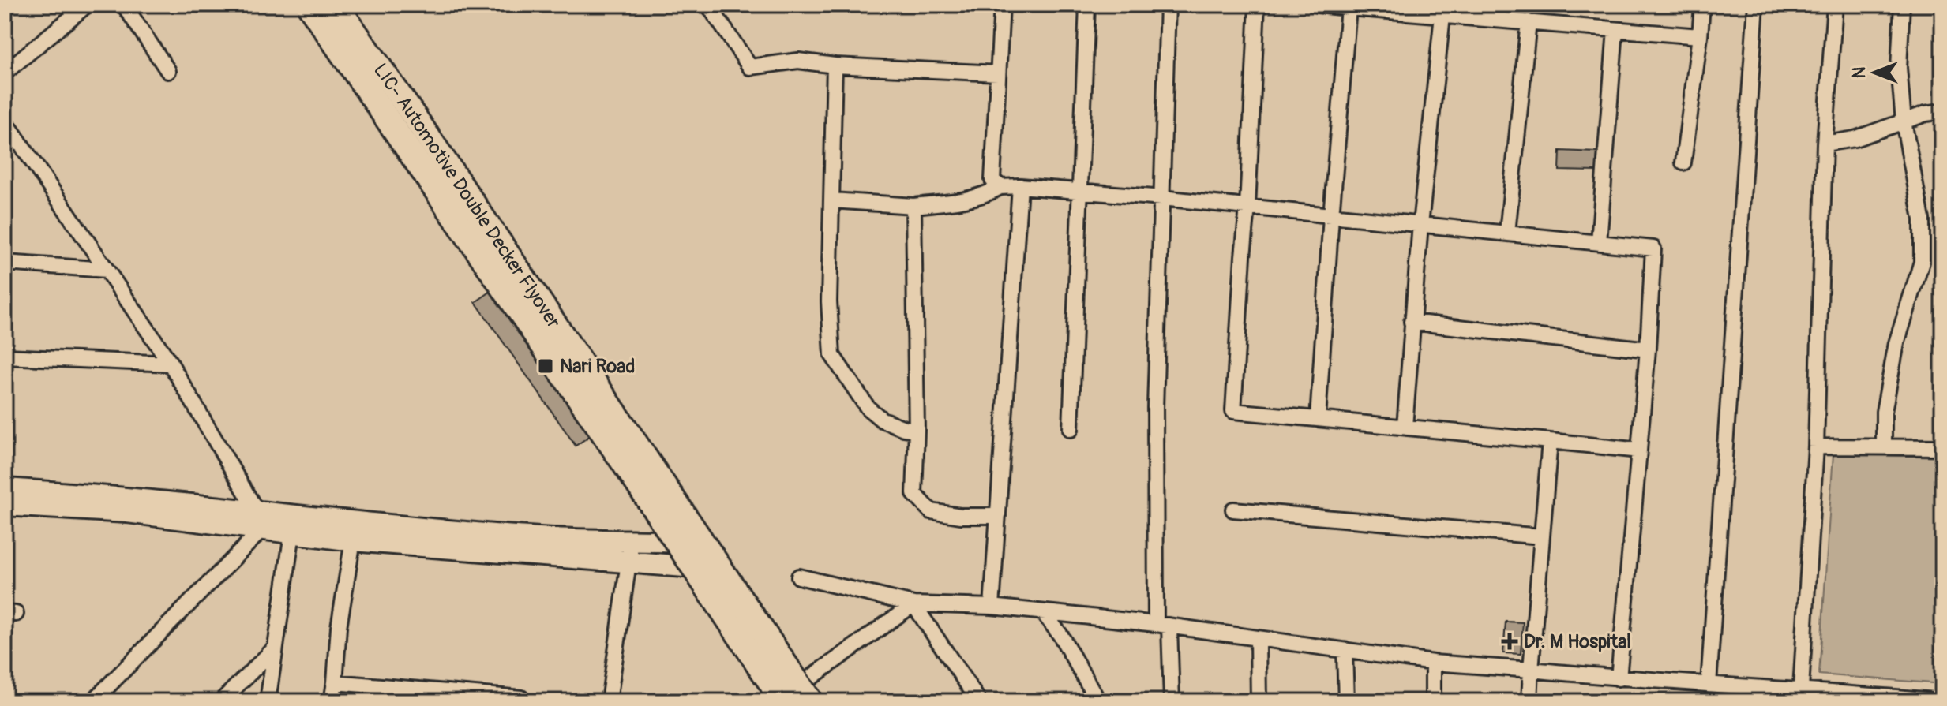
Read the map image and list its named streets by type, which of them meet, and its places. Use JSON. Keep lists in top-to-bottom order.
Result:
{
  "streets": {
    "main road": ["LIC- Automotive Double Decker Flyover"]
  },
  "places": {
    "transit": ["Nari Road"],
    "health": ["Dr. M Hospital"]
  },
  "north": "left"
}
